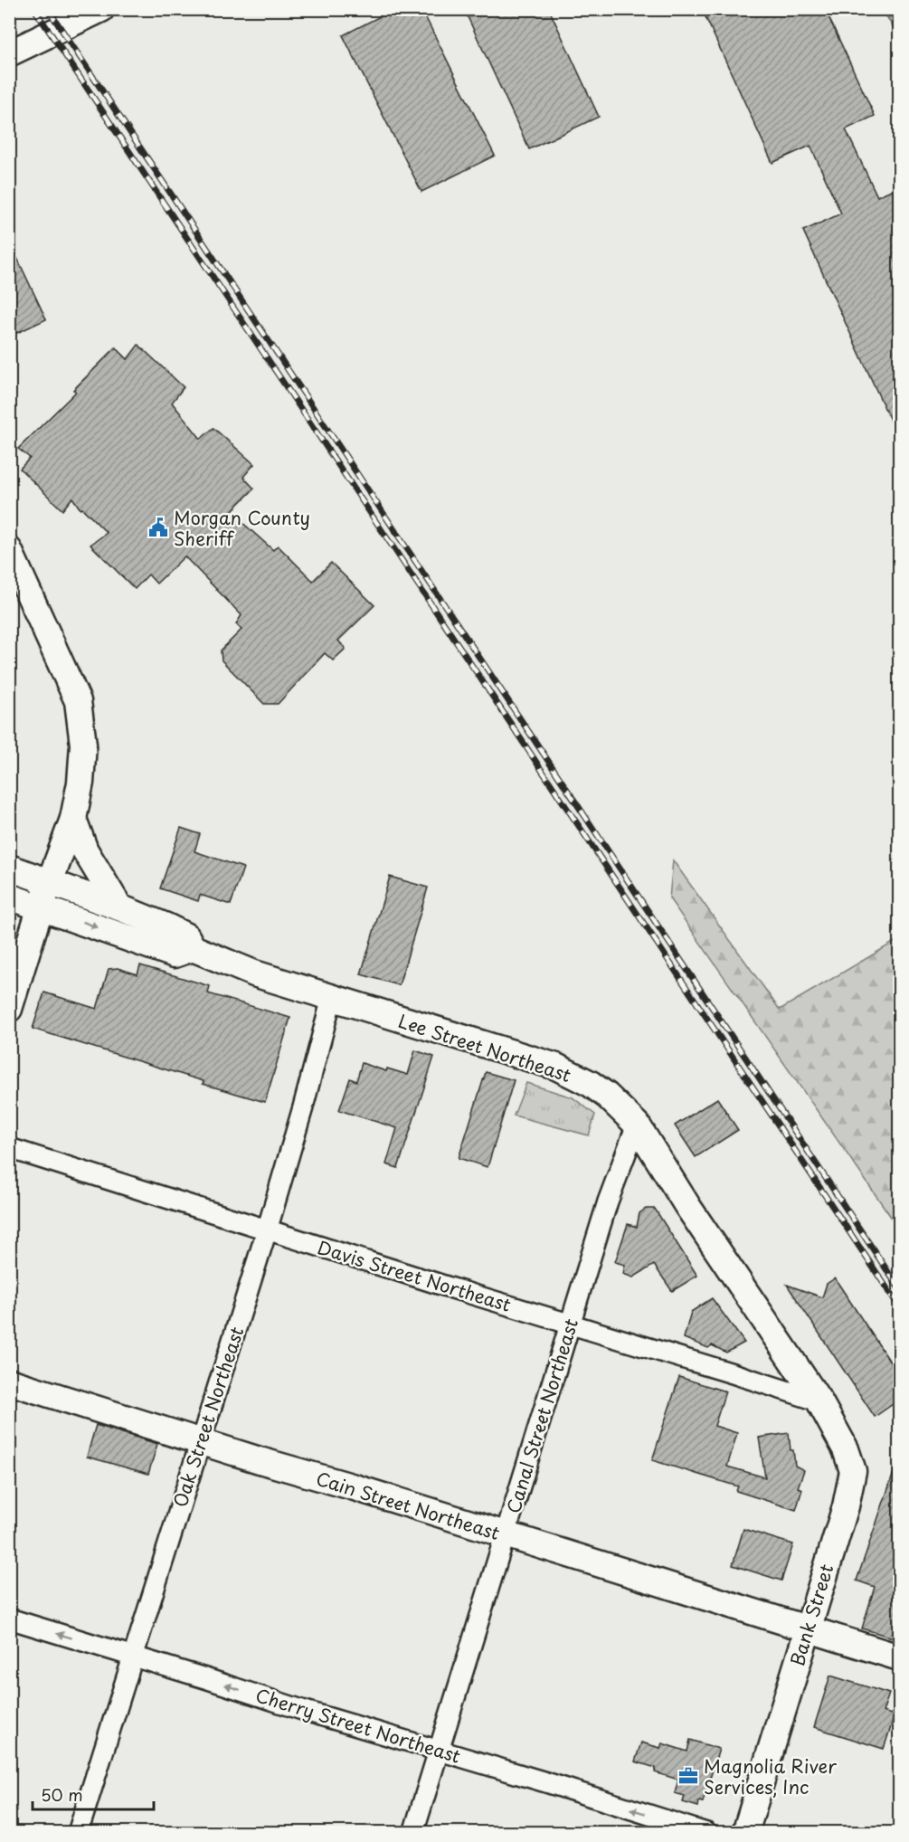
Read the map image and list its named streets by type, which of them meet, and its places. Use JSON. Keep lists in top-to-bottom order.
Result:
{
  "streets": {
    "street": [
      "Lee Street Northeast",
      "Davis Street Northeast",
      "Canal Street Northeast",
      "Oak Street Northeast",
      "Cain Street Northeast",
      "Bank Street",
      "Cherry Street Northeast"
    ]
  },
  "crossings": [
    ["Lee Street Northeast", "Davis Street Northeast"],
    ["Lee Street Northeast", "Canal Street Northeast"],
    ["Lee Street Northeast", "Oak Street Northeast"],
    ["Lee Street Northeast", "Bank Street"],
    ["Davis Street Northeast", "Canal Street Northeast"],
    ["Davis Street Northeast", "Oak Street Northeast"],
    ["Davis Street Northeast", "Bank Street"],
    ["Canal Street Northeast", "Cain Street Northeast"],
    ["Canal Street Northeast", "Cherry Street Northeast"],
    ["Oak Street Northeast", "Cain Street Northeast"],
    ["Oak Street Northeast", "Cherry Street Northeast"],
    ["Cain Street Northeast", "Bank Street"]
  ],
  "one_way": ["Cherry Street Northeast"],
  "places": {
    "public building": ["Morgan County Sheriff"],
    "office": ["Magnolia River Services, Inc"]
  },
  "scale_bar": "50 m"
}
